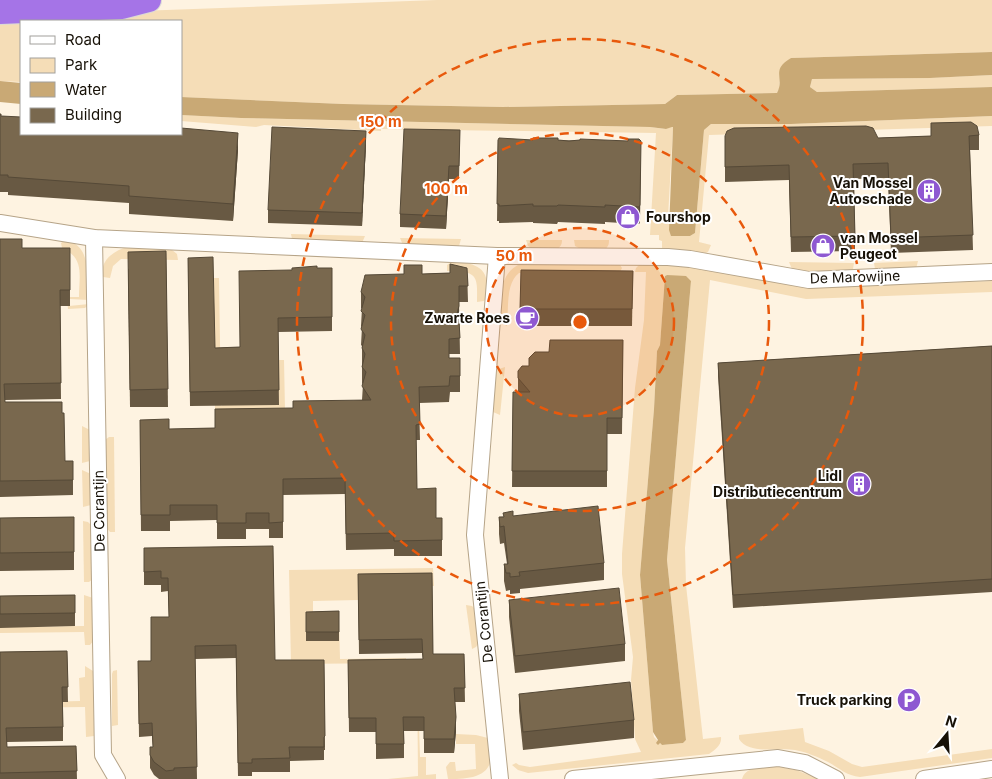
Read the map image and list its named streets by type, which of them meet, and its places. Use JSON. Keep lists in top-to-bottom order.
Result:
{
  "streets": {
    "street": ["De Marowijne", "De Corantijn"]
  },
  "crossings": [
    ["De Marowijne", "De Corantijn"]
  ],
  "places": {
    "building": ["Van Mossel Autoschade", "Lidl Distributiecentrum"],
    "shop": ["Fourshop", "van Mossel Peugeot"],
    "cafe": ["Zwarte Roes"],
    "parking": ["Truck parking"]
  },
  "legend": [
    "Road",
    "Park",
    "Water",
    "Building"
  ],
  "north": "top",
  "rings": ["150 m", "100 m", "50 m"]
}
